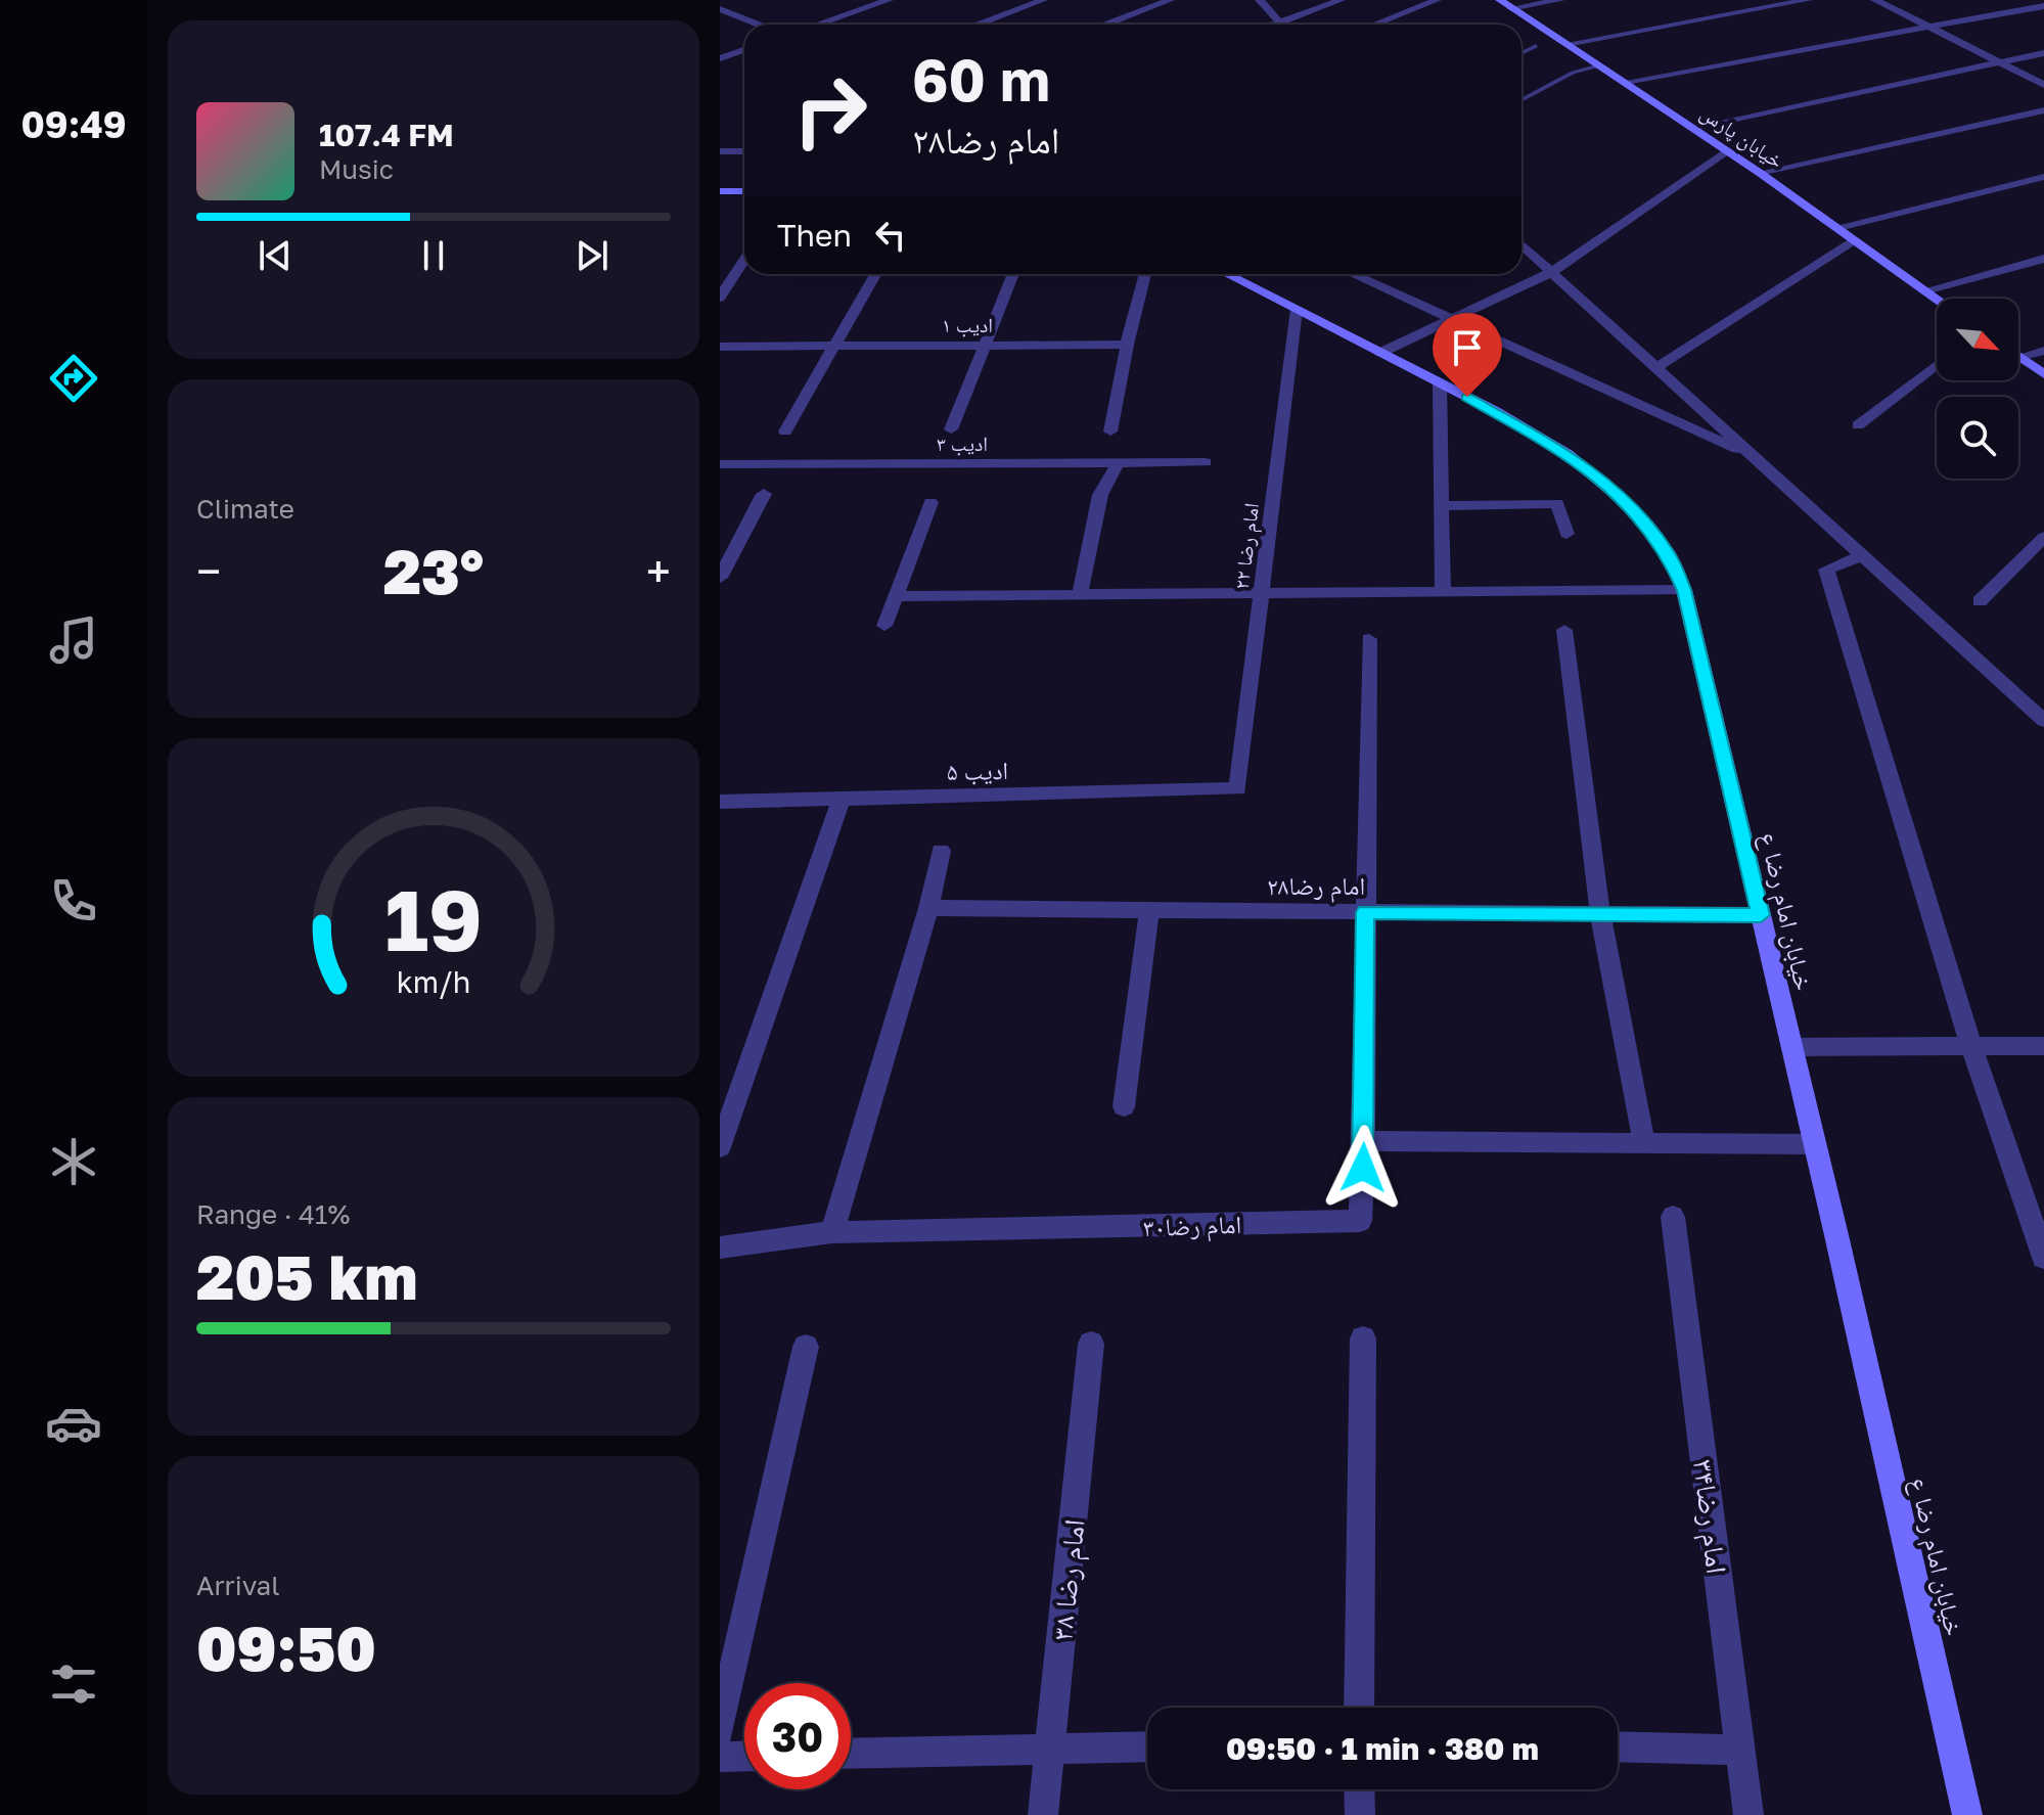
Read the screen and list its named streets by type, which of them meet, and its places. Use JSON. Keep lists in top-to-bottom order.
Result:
{
  "streets": {
    "main road": ["خیابان پارس", "خیابان امام رضا ع"],
    "street": [
      "ادیب ۱",
      "ادیب ۳",
      "امام رضا ۲۲",
      "ادیب ۵",
      "امام رضا۲۸",
      "امام رضا۳۰",
      "امام رضا۳۴",
      "امام رضا ۳۸"
    ]
  },
  "crossings": [
    ["امام رضا ۲۲", "ادیب ۵"],
    ["امام رضا ۲۲", "خیابان امام رضا ع"],
    ["امام رضا۲۸", "خیابان امام رضا ع"]
  ],
  "north": "bottom right",
  "page": {
    "tabs": "09:49",
    "turn": ["60 m", "امام رضا۲۸"],
    "song": ["107.4 FM", "Music"],
    "then": "Then",
    "tile": [
      "Climate",
      ["Range · 41%", "205 km"],
      ["Arrival", "09:50"]
    ],
    "heat": ["−", "23°", "+"],
    "limit": "30",
    "trip": "09:50 · 1 min · 380 m",
    "gauge": ["19", "km/h"]
  }
}
